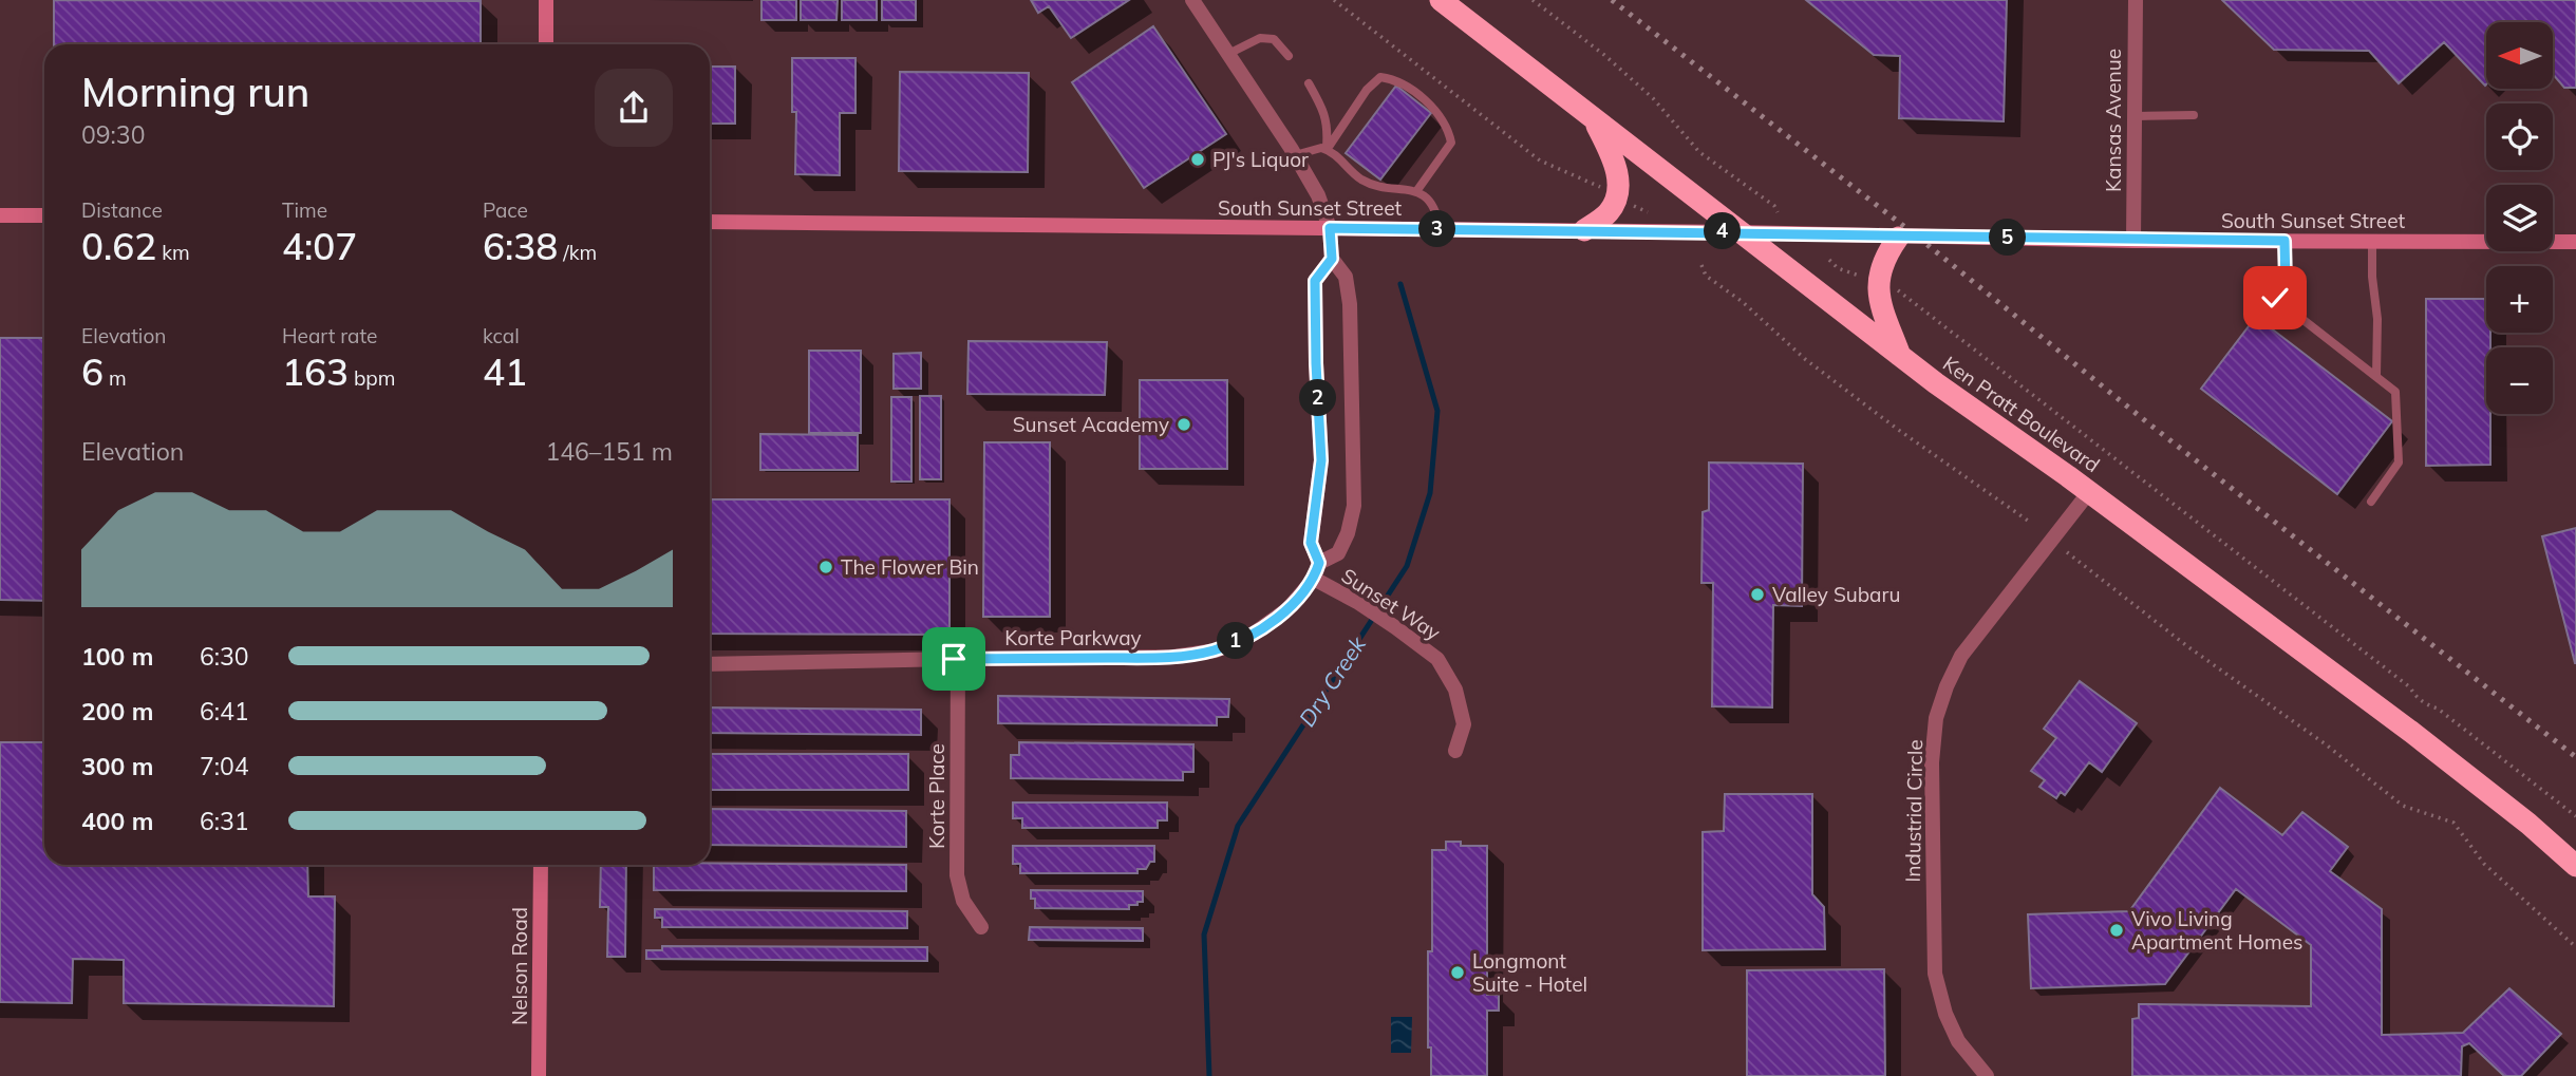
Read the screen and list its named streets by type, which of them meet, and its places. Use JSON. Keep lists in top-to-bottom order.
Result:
{
  "streets": {
    "highway": ["Ken Pratt Boulevard"],
    "street": [
      "Kansas Avenue",
      "South Sunset Street",
      "Sunset Way",
      "Korte Parkway",
      "Korte Place",
      "Industrial Circle",
      "Nelson Road"
    ]
  },
  "crossings": [
    ["Kansas Avenue", "South Sunset Street"],
    ["South Sunset Street", "Ken Pratt Boulevard"],
    ["South Sunset Street", "Korte Parkway"],
    ["Ken Pratt Boulevard", "Industrial Circle"],
    ["Sunset Way", "Korte Parkway"],
    ["Korte Parkway", "Korte Place"]
  ],
  "water": ["Dry Creek"],
  "places": [
    "PJ's Liquor",
    "Sunset Academy",
    "The Flower Bin",
    "Valley Subaru",
    "Vivo Living Apartment Homes",
    "Longmont Suite - Hotel"
  ],
  "north": "left",
  "page": {
    "map_buttons": ["+", "−"],
    "heading": ["Morning run", "09:30"],
    "stats": [
      ["Distance", "0.62 km"],
      ["Time", "4:07"],
      ["Pace", "6:38 /km"],
      ["Elevation", "6 m"],
      ["Heart rate", "163 bpm"],
      ["kcal", "41"]
    ],
    "pins": [
      "3",
      "4",
      "5",
      "2",
      "1"
    ],
    "chart": ["Elevation", "146–151 m"],
    "list": [
      {
        "name": "100 m",
        "note": "6:30"
      },
      {
        "name": "200 m",
        "note": "6:41"
      },
      {
        "name": "300 m",
        "note": "7:04"
      },
      {
        "name": "400 m",
        "note": "6:31"
      }
    ]
  }
}
